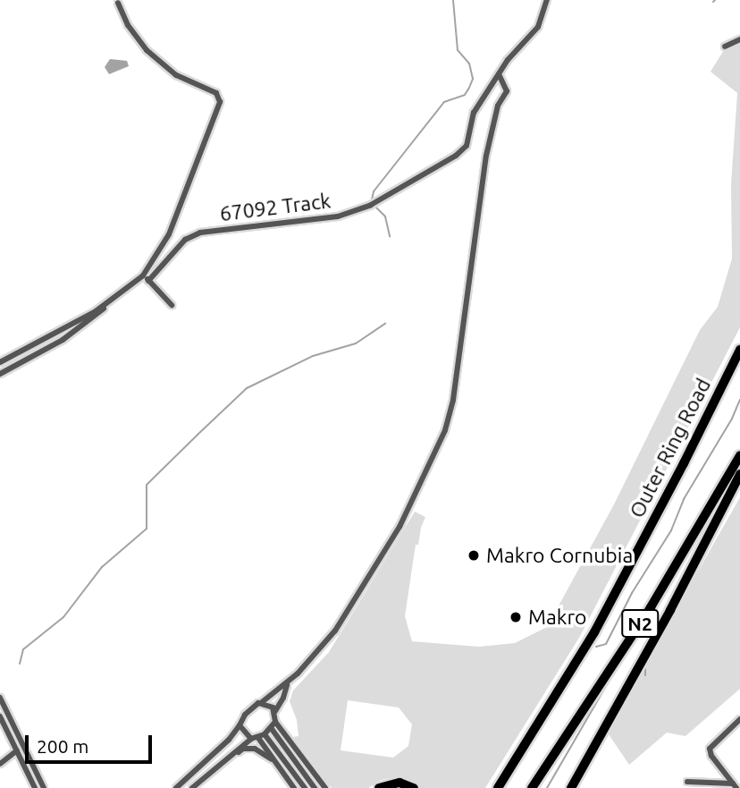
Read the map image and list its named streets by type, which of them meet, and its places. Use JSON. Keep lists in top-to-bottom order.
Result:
{
  "streets": {
    "highway": ["Outer Ring Road", "N2"],
    "street": ["67092 Track"]
  },
  "places": ["Makro Cornubia", "Makro"],
  "scale_bar": "200 m"
}
